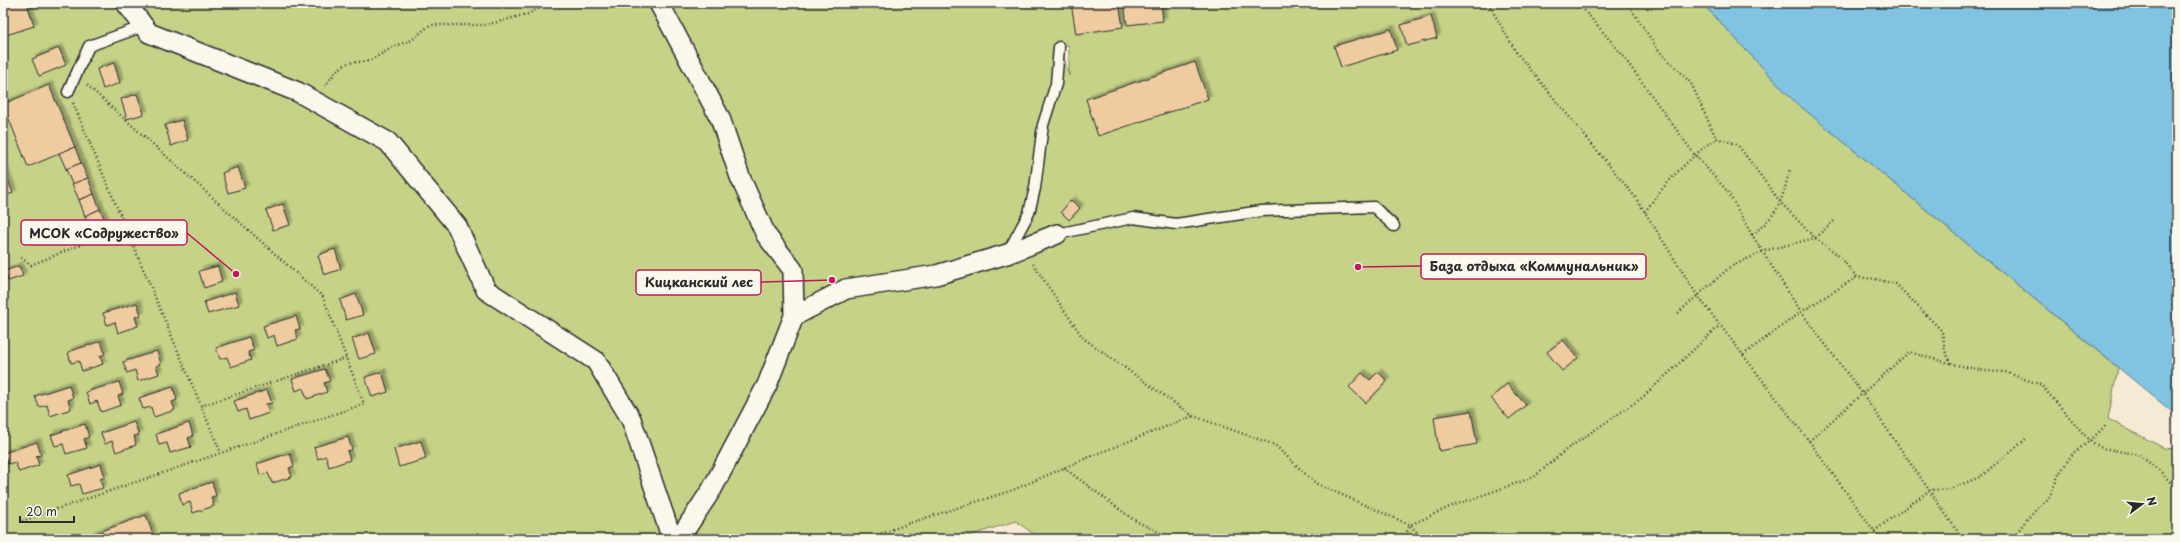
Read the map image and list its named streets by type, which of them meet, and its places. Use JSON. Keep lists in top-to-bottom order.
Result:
{
  "places": ["База отдыха «Коммунальник»", "МСОК «Содружество»", "Кицканский лес"],
  "scale_bar": "20 m",
  "north": "right"
}
